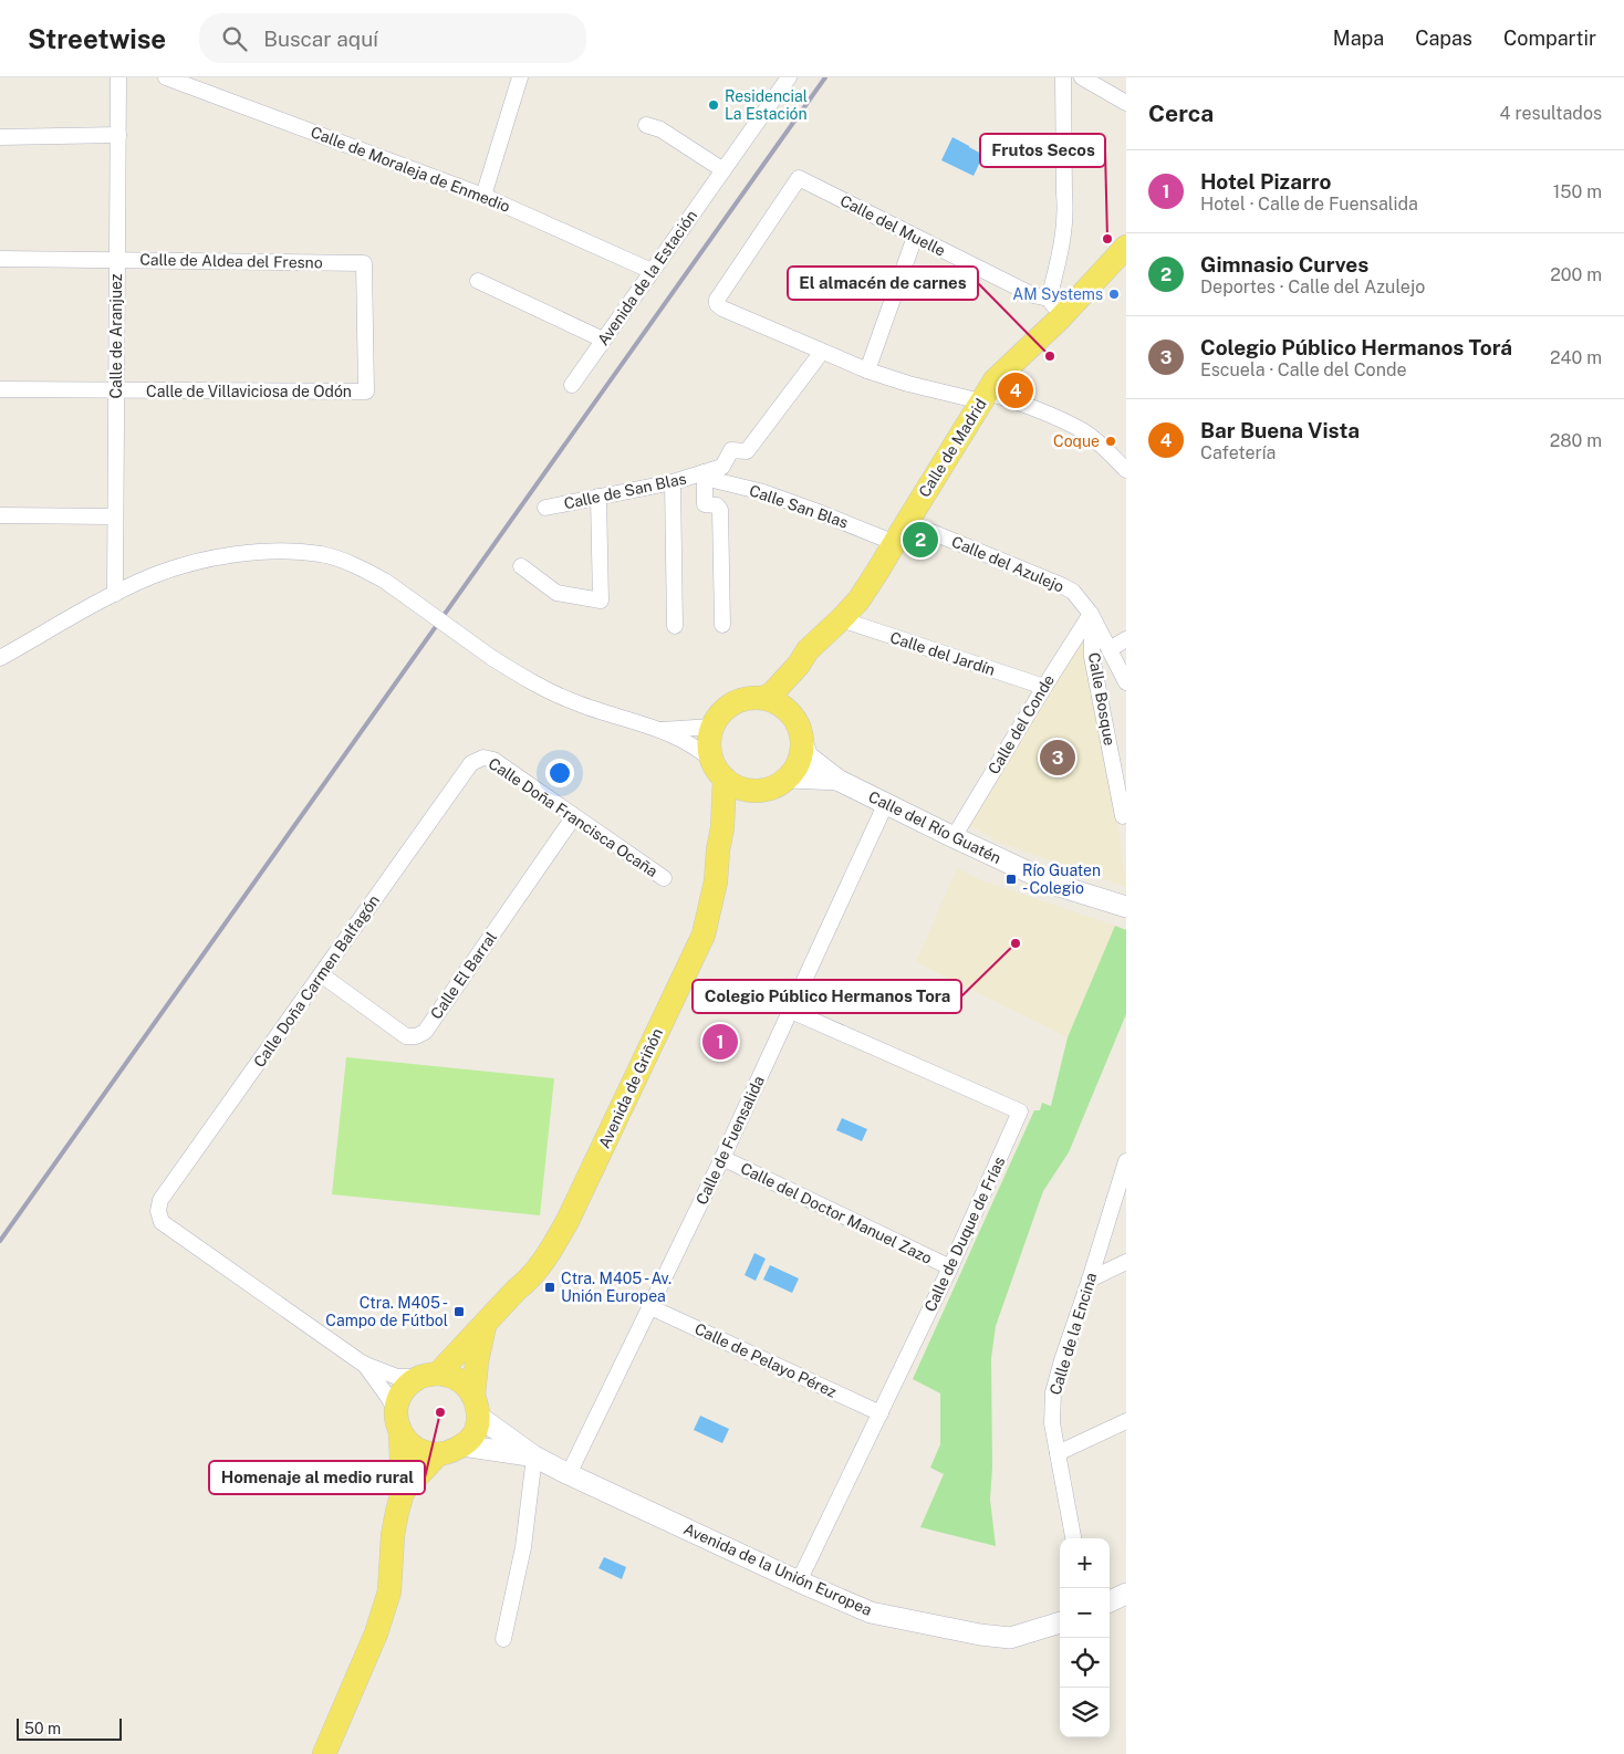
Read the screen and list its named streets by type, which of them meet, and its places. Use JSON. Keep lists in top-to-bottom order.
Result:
{
  "streets": {
    "main road": ["Calle de Madrid", "Avenida de Griñón"],
    "street": [
      "Calle de Moraleja de Enmedio",
      "Calle del Muelle",
      "Calle de Aldea del Fresno",
      "Avenida de la Estación",
      "Calle de Aranjuez",
      "Calle de Villaviciosa de Odón",
      "Calle de San Blas",
      "Calle San Blas",
      "Calle del Azulejo",
      "Calle del Jardín",
      "Calle Bosque",
      "Calle del Conde",
      "Calle Doña Francisca Ocaña",
      "Calle del Río Guatén",
      "Calle El Barral",
      "Calle Doña Carmen Balfagón",
      "Calle de Fuensalida",
      "Calle del Doctor Manuel Zazo",
      "Calle de Duque de Frías",
      "Calle de la Encina",
      "Calle de Pelayo Pérez",
      "Avenida de la Unión Europea"
    ]
  },
  "crossings": [
    ["Calle de Moraleja de Enmedio", "Avenida de la Estación"],
    ["Calle del Muelle", "Calle de Madrid"],
    ["Calle del Muelle", "Calle de San Blas"],
    ["Calle de Aldea del Fresno", "Calle de Aranjuez"],
    ["Calle de Aldea del Fresno", "Calle de Villaviciosa de Odón"],
    ["Calle de Aranjuez", "Calle de Villaviciosa de Odón"],
    ["Calle de Madrid", "Calle San Blas"],
    ["Calle de Madrid", "Calle del Azulejo"],
    ["Calle de Madrid", "Calle del Jardín"],
    ["Calle de Madrid", "Avenida de Griñón"],
    ["Calle de San Blas", "Calle San Blas"],
    ["Calle del Azulejo", "Calle Bosque"],
    ["Calle del Azulejo", "Calle del Conde"],
    ["Calle del Jardín", "Calle del Conde"],
    ["Calle Bosque", "Calle del Conde"],
    ["Calle del Conde", "Calle del Río Guatén"],
    ["Calle Doña Francisca Ocaña", "Calle El Barral"],
    ["Calle Doña Francisca Ocaña", "Calle Doña Carmen Balfagón"],
    ["Calle del Río Guatén", "Calle de Fuensalida"],
    ["Calle El Barral", "Calle Doña Carmen Balfagón"],
    ["Calle de Fuensalida", "Calle del Doctor Manuel Zazo"],
    ["Calle de Fuensalida", "Calle de Duque de Frías"],
    ["Calle de Fuensalida", "Calle de Pelayo Pérez"],
    ["Calle de Fuensalida", "Avenida de la Unión Europea"],
    ["Calle del Doctor Manuel Zazo", "Calle de Duque de Frías"],
    ["Calle de Duque de Frías", "Calle de Pelayo Pérez"],
    ["Calle de Duque de Frías", "Avenida de la Unión Europea"]
  ],
  "places": {
    "other": [
      "Residencial La Estación",
      "Frutos Secos",
      "AM Systems",
      "El almacén de carnes",
      "Coque",
      "Colegio Público Hermanos Tora",
      "Homenaje al medio rural"
    ],
    "transit": ["Río Guaten - Colegio", "Ctra. M405 - Av. Unión Europea", "Ctra. M405 - Campo de Fútbol"]
  },
  "scale_bar": "50 m",
  "page": {
    "header": "Streetwise",
    "search": "Buscar aquí",
    "nav": ["Mapa", "Capas", "Compartir"],
    "heading": ["Cerca", "4 resultados"],
    "list": [
      {
        "mark": "1",
        "name": "Hotel Pizarro",
        "note": "Hotel · Calle de Fuensalida",
        "value": "150 m"
      },
      {
        "mark": "2",
        "name": "Gimnasio Curves",
        "note": "Deportes · Calle del Azulejo",
        "value": "200 m"
      },
      {
        "mark": "3",
        "name": "Colegio Público Hermanos Torá",
        "note": "Escuela · Calle del Conde",
        "value": "240 m"
      },
      {
        "mark": "4",
        "name": "Bar Buena Vista",
        "note": "Cafetería",
        "value": "280 m"
      }
    ],
    "pins": [
      "4",
      "2",
      "3",
      "1"
    ],
    "map_buttons": ["+", "−"],
    "scale": "50 m"
  }
}
